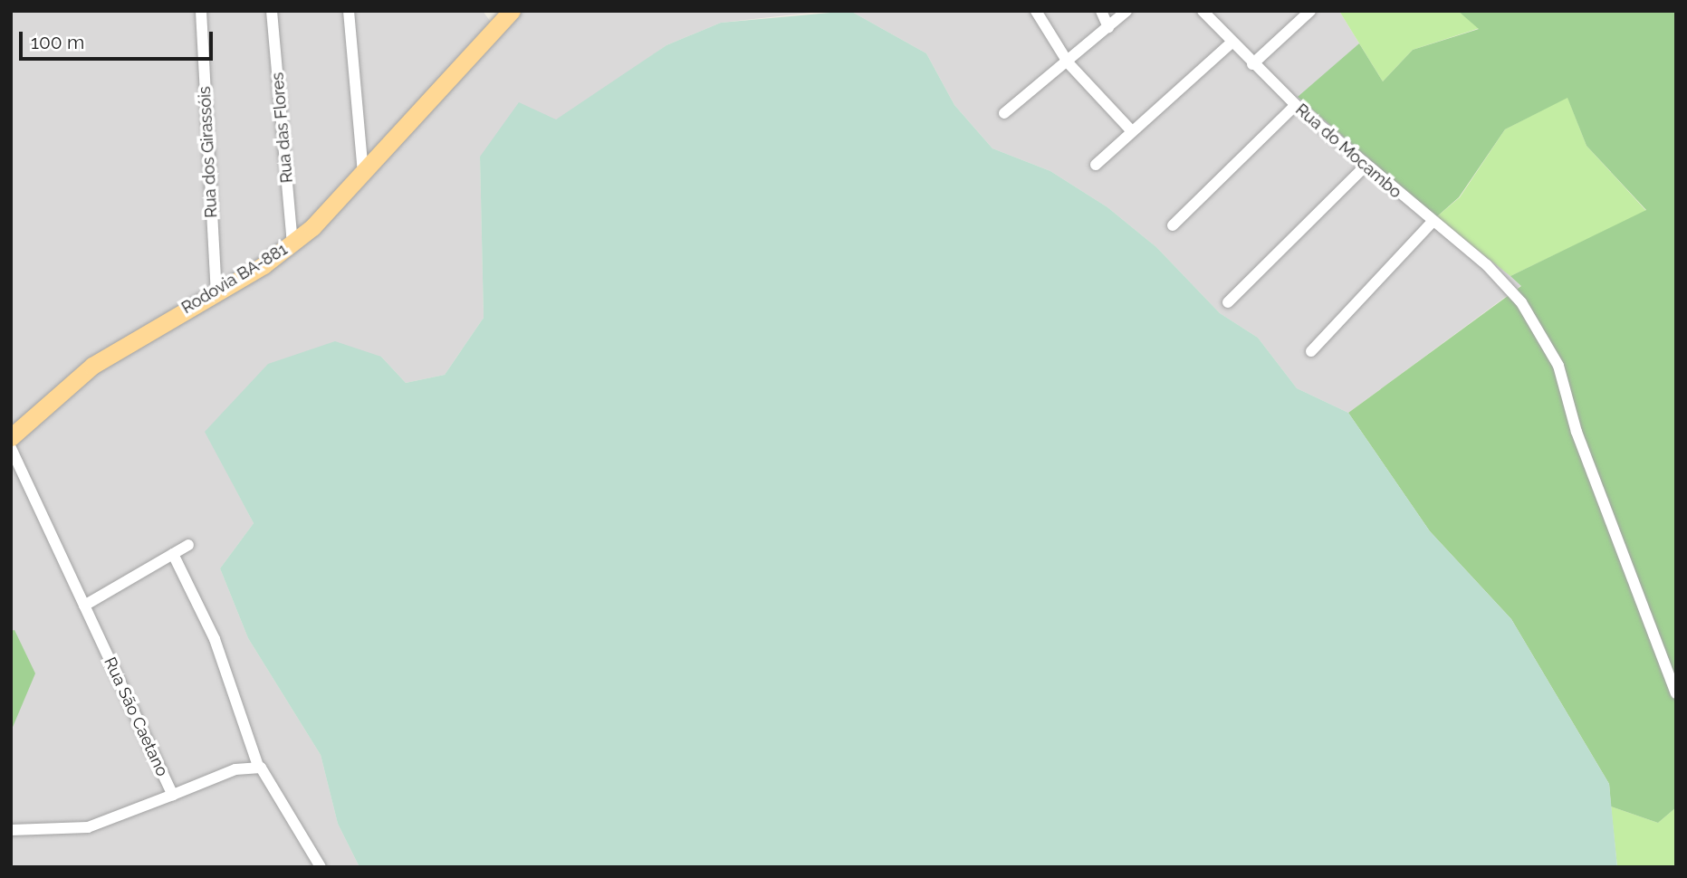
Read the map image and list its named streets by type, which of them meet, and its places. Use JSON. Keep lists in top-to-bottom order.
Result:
{
  "streets": {
    "main road": ["Rodovia BA-881"],
    "street": [
      "Rua das Flores",
      "Rua do Mocambo",
      "Rua dos Girassóis",
      "Rua São Caetano"
    ]
  },
  "crossings": [
    ["Rua das Flores", "Rodovia BA-881"],
    ["Rua dos Girassóis", "Rodovia BA-881"]
  ],
  "scale_bar": "100 m"
}
